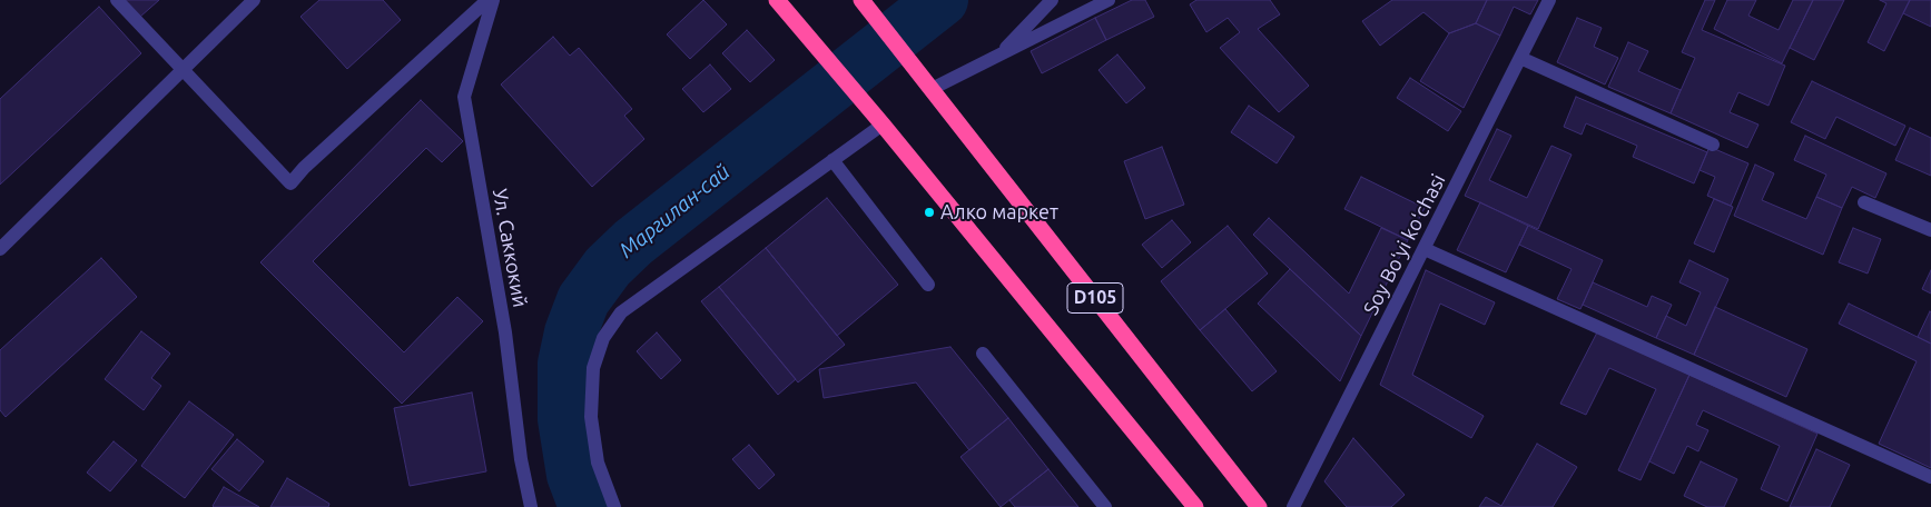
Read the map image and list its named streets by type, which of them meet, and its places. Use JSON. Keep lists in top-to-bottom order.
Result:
{
  "streets": {
    "highway": ["D105"],
    "street": ["Soy Boʻyi koʻchasi", "Ул. Саккокий"]
  },
  "water": ["Маргилан-сай"],
  "places": ["Алко маркет"]
}
